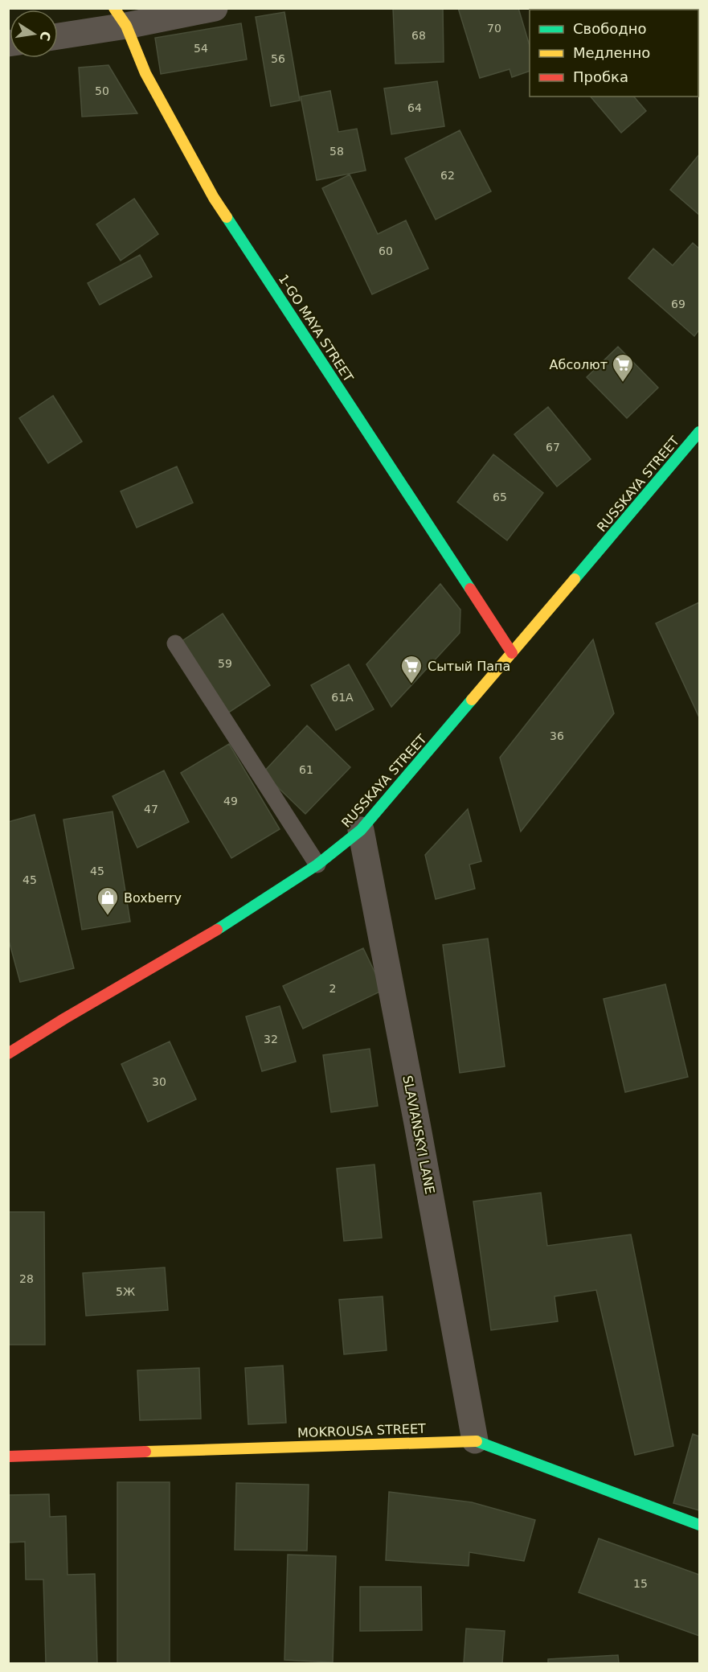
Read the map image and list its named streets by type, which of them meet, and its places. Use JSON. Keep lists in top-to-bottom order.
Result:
{
  "streets": {
    "street": [
      "1-GO MAYA STREET",
      "RUSSKAYA STREET",
      "SLAVIANSKYI LANE",
      "MOKROUSA STREET"
    ]
  },
  "crossings": [
    ["1-GO MAYA STREET", "RUSSKAYA STREET"],
    ["RUSSKAYA STREET", "SLAVIANSKYI LANE"],
    ["SLAVIANSKYI LANE", "MOKROUSA STREET"]
  ],
  "places": {
    "supermarket": ["Абсолют", "Сытый Папа"],
    "shop": ["Boxberry"]
  },
  "house_numbers": [
    "70",
    "68",
    "54",
    "56",
    "50",
    "64",
    "58",
    "62",
    "60",
    "69",
    "67",
    "65",
    "59",
    "61А",
    "36",
    "61",
    "49",
    "47",
    "45",
    "45",
    "2",
    "32",
    "30",
    "28",
    "5Ж",
    "15"
  ],
  "legend": ["Свободно", "Медленно", "Пробка"],
  "north": "right"
}
